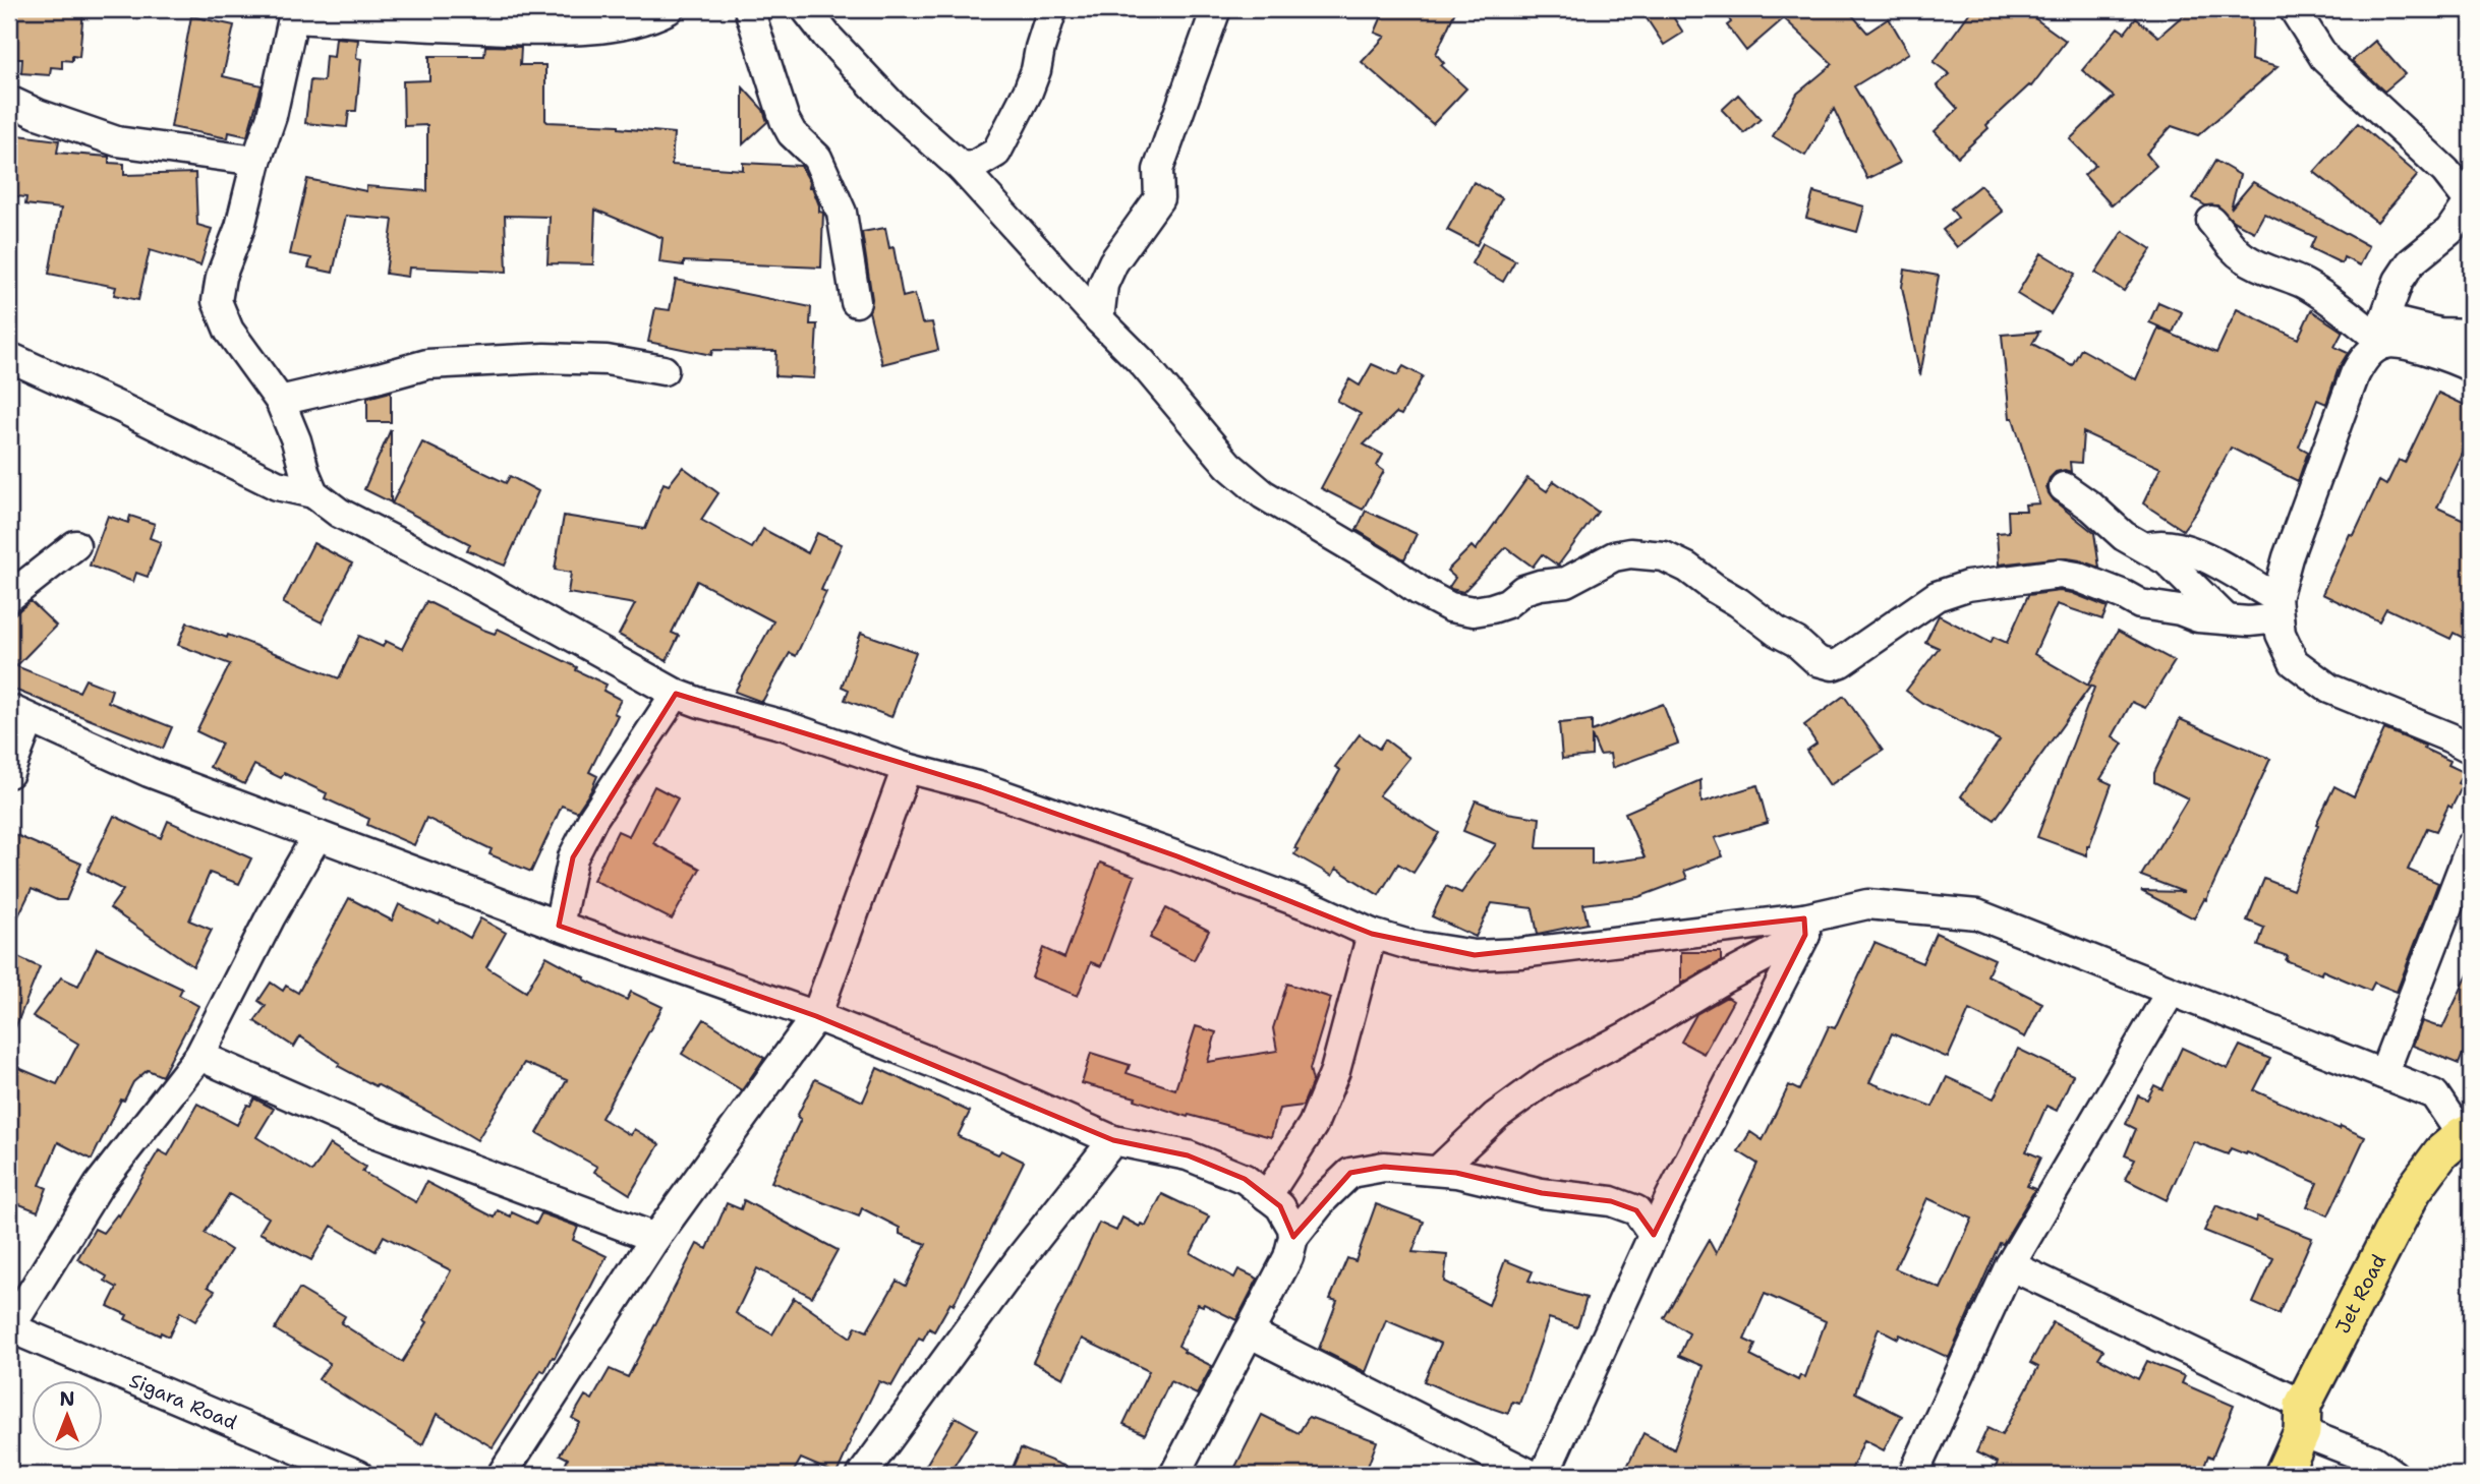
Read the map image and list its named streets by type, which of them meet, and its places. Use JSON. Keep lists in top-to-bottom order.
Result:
{
  "streets": {
    "main road": ["Jet Road"],
    "street": ["Sigara Road"]
  },
  "north": "top"
}
